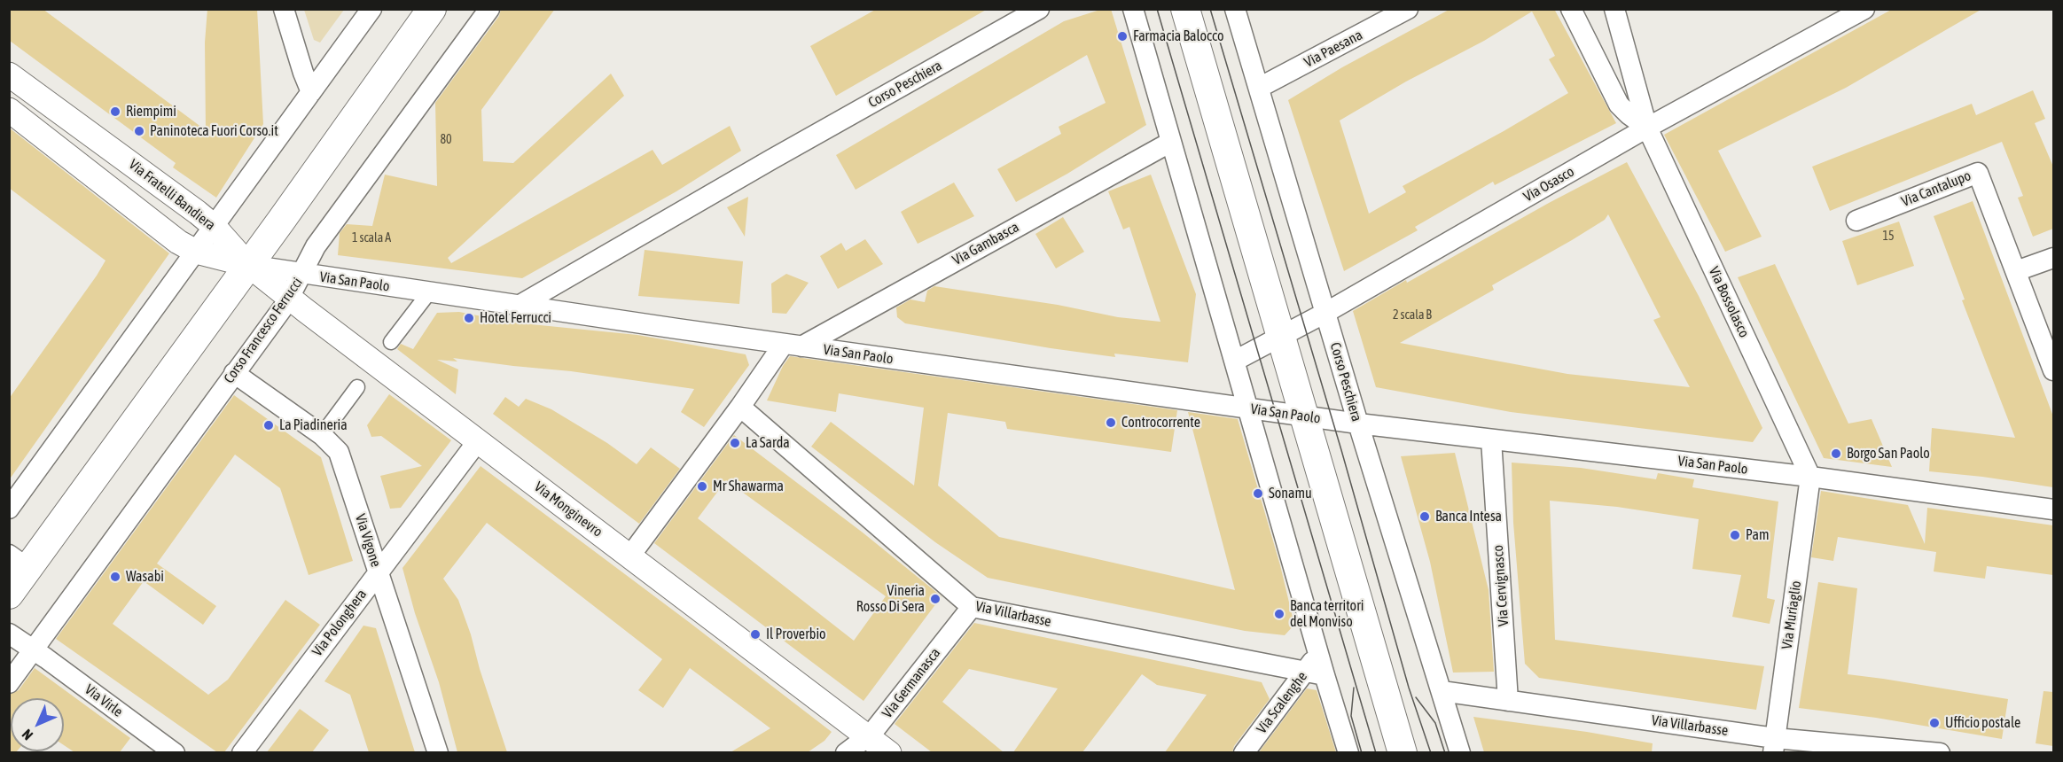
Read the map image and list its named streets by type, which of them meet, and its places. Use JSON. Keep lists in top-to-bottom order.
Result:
{
  "streets": {
    "street": [
      "Via Paesana",
      "Corso Peschiera",
      "Via Osasco",
      "Via Cantalupo",
      "Via Fratelli Bandiera",
      "Via Gambasca",
      "Via San Paolo",
      "Via Bossolasco",
      "Corso Francesco Ferrucci",
      "Via Monginevro",
      "Via Vigone",
      "Via Cervignasco",
      "Via Villarbasse",
      "Via Muriaglio",
      "Via Polonghera",
      "Via Germanasca",
      "Via Virle",
      "Via Scalenghe"
    ]
  },
  "crossings": [
    ["Via Paesana", "Corso Peschiera"],
    ["Corso Peschiera", "Via Osasco"],
    ["Corso Peschiera", "Via San Paolo"],
    ["Corso Peschiera", "Via Villarbasse"],
    ["Via Osasco", "Via Bossolasco"],
    ["Via Fratelli Bandiera", "Via San Paolo"],
    ["Via Fratelli Bandiera", "Via Monginevro"],
    ["Via Gambasca", "Via San Paolo"],
    ["Via Gambasca", "Via Monginevro"],
    ["Via Gambasca", "Via Villarbasse"],
    ["Via San Paolo", "Via Bossolasco"],
    ["Via San Paolo", "Corso Francesco Ferrucci"],
    ["Via San Paolo", "Via Monginevro"],
    ["Via San Paolo", "Via Cervignasco"],
    ["Via San Paolo", "Via Muriaglio"],
    ["Via San Paolo", "Via Scalenghe"],
    ["Via Bossolasco", "Via Muriaglio"],
    ["Corso Francesco Ferrucci", "Via Monginevro"],
    ["Corso Francesco Ferrucci", "Via Vigone"],
    ["Corso Francesco Ferrucci", "Via Virle"],
    ["Via Monginevro", "Via Polonghera"],
    ["Via Monginevro", "Via Germanasca"],
    ["Via Vigone", "Via Polonghera"],
    ["Via Cervignasco", "Via Villarbasse"],
    ["Via Villarbasse", "Via Muriaglio"],
    ["Via Villarbasse", "Via Germanasca"],
    ["Via Villarbasse", "Via Scalenghe"]
  ],
  "places": [
    "Farmacia Balocco",
    "Riempimi",
    "Paninoteca Fuori Corso.it",
    "Hotel Ferrucci",
    "Controcorrente",
    "La Piadineria",
    "La Sarda",
    "Borgo San Paolo",
    "Mr Shawarma",
    "Sonamu",
    "Banca Intesa",
    "Pam",
    "Wasabi",
    "Vineria Rosso Di Sera",
    "Banca territori del Monviso",
    "Il Proverbio",
    "Ufficio postale"
  ],
  "house_numbers": [
    "80",
    "15",
    "1 scala A",
    "2 scala B"
  ],
  "north": "bottom left"
}
